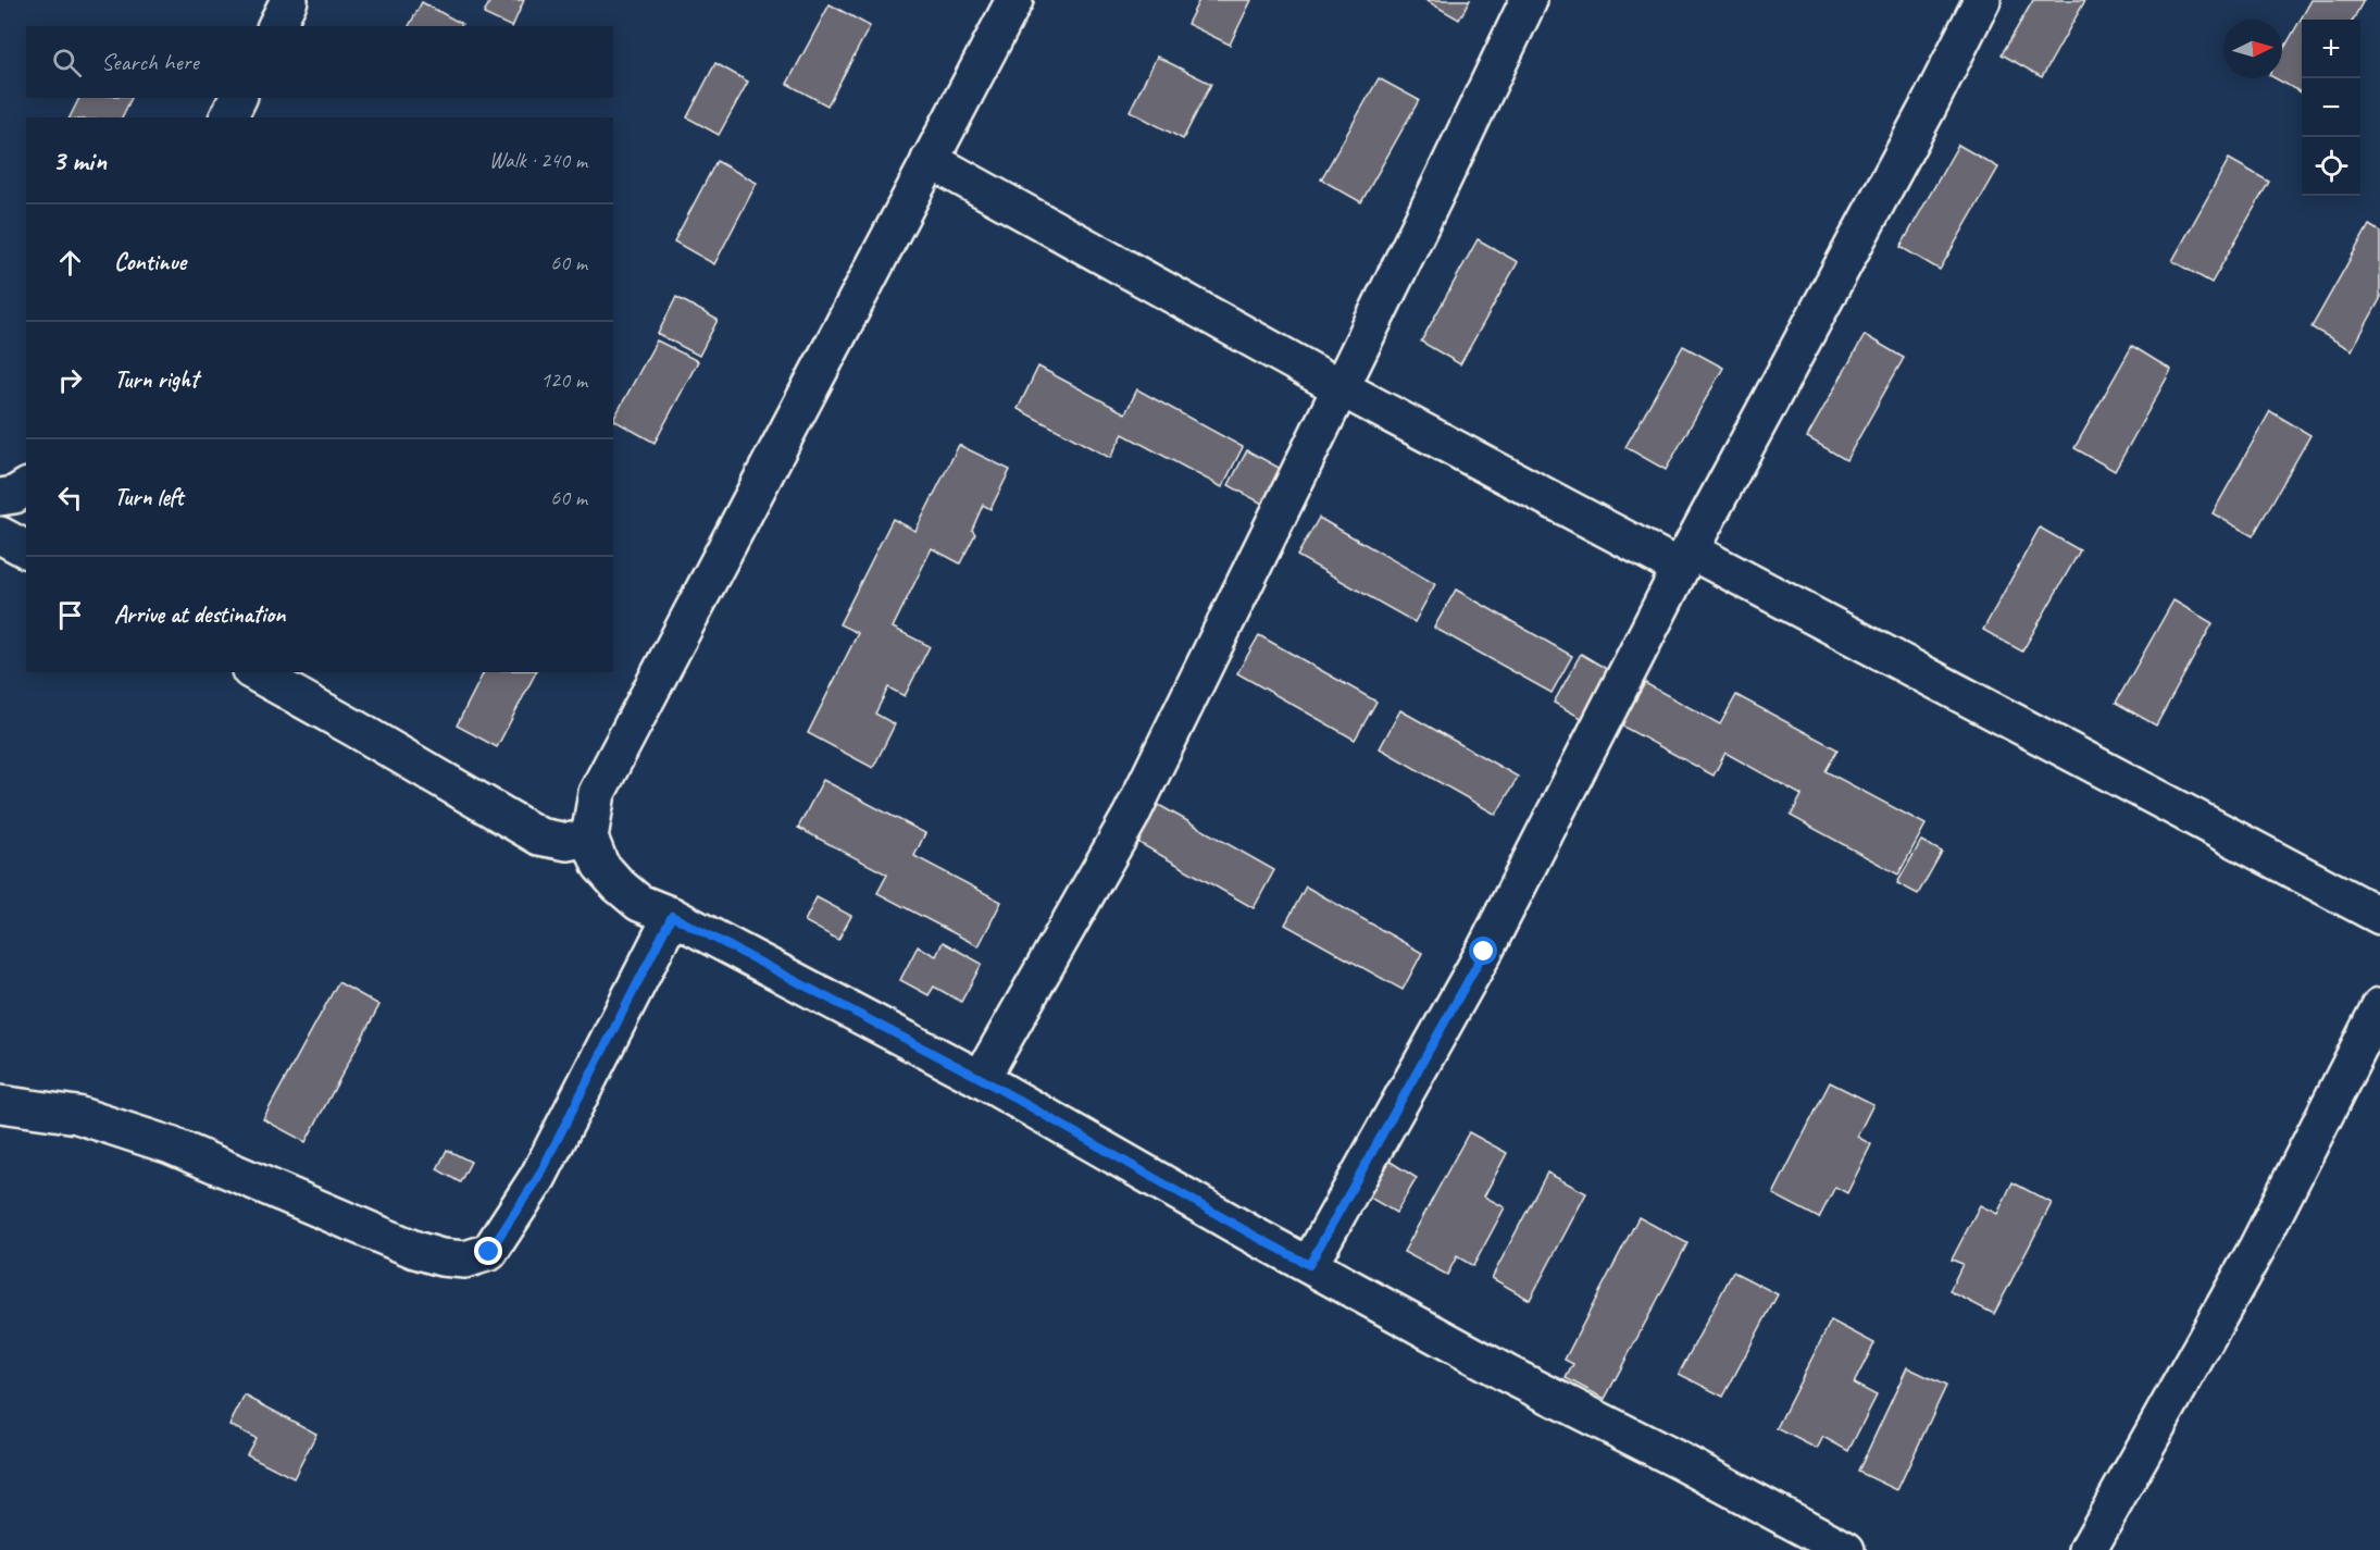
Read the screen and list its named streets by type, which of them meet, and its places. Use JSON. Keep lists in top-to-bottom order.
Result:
{
  "north": "right",
  "page": {
    "map_buttons": ["+", "−"],
    "search": "Search here",
    "heading": ["3 min", "Walk · 240 m"],
    "list": [
      ["Continue", "60 m"],
      ["Turn right", "120 m"],
      ["Turn left", "60 m"],
      "Arrive at destination"
    ]
  }
}
